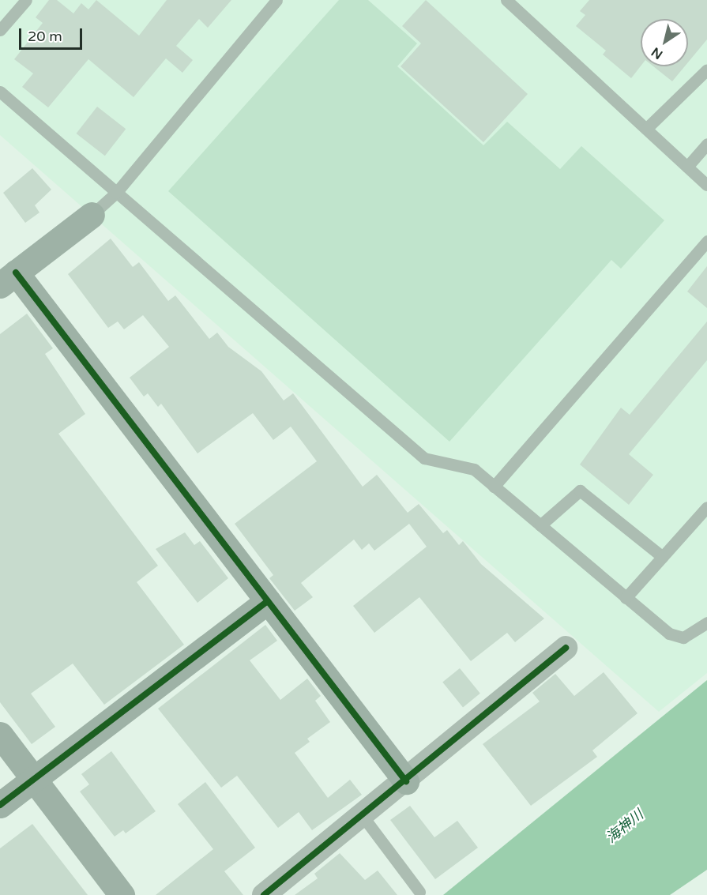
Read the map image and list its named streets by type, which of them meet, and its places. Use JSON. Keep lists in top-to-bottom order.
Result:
{
  "water": ["海神川"],
  "scale_bar": "20 m",
  "north": "bottom left"
}
